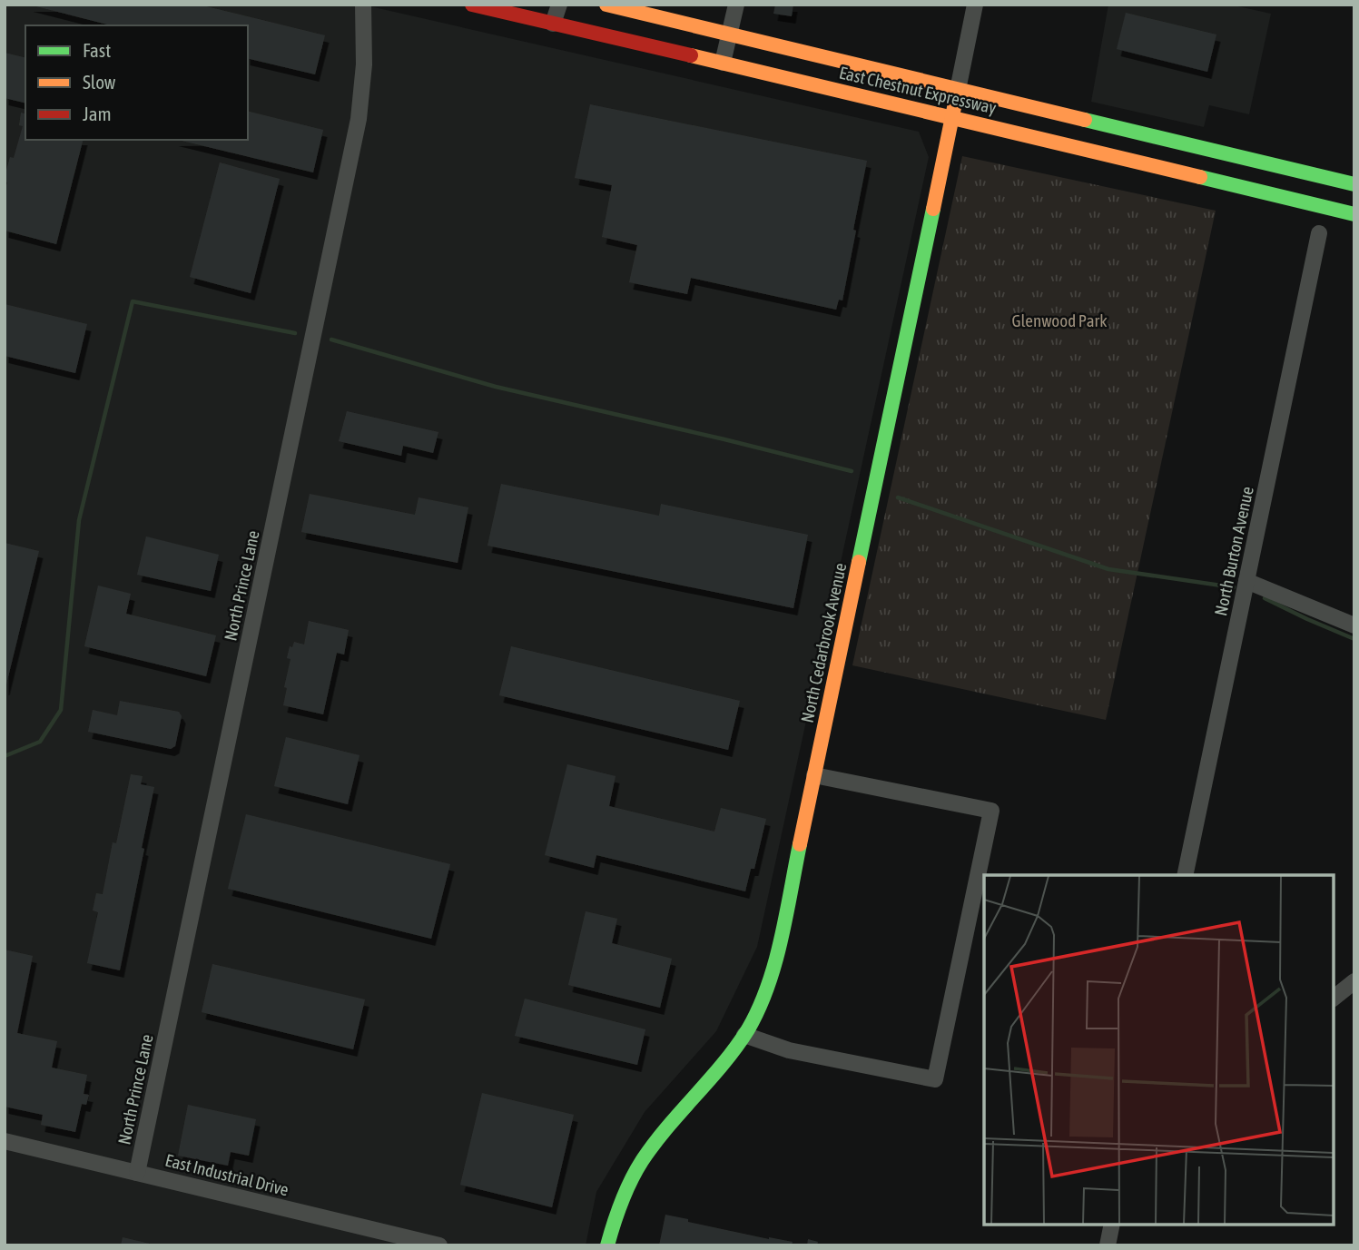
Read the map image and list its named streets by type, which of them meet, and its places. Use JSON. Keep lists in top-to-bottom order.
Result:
{
  "streets": {
    "main road": ["East Chestnut Expressway", "North Cedarbrook Avenue"],
    "street": ["North Burton Avenue", "North Prince Lane", "East Industrial Drive"]
  },
  "crossings": [
    ["East Chestnut Expressway", "North Cedarbrook Avenue"],
    ["North Prince Lane", "East Industrial Drive"]
  ],
  "parks": ["Glenwood Park"],
  "legend": ["Fast", "Slow", "Jam"]
}
